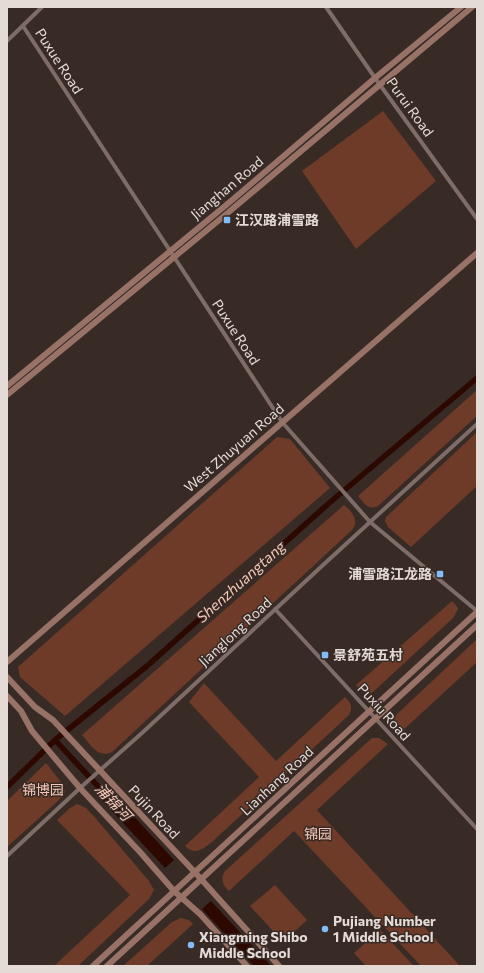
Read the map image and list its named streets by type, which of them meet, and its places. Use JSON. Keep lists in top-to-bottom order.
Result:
{
  "streets": {
    "street": [
      "Puxue Road",
      "Purui Road",
      "Jianghan Road",
      "West Zhuyuan Road",
      "Jianglong Road",
      "Puxiu Road",
      "Lianhang Road",
      "Pujin Road"
    ]
  },
  "crossings": [
    ["Puxue Road", "Jianghan Road"],
    ["Puxue Road", "West Zhuyuan Road"],
    ["Puxue Road", "Jianglong Road"],
    ["Puxue Road", "Lianhang Road"],
    ["Purui Road", "Jianghan Road"],
    ["Jianglong Road", "Puxiu Road"],
    ["Jianglong Road", "Pujin Road"],
    ["Puxiu Road", "Lianhang Road"],
    ["Lianhang Road", "Pujin Road"]
  ],
  "water": ["Shenzhuangtang", "浦锦河"],
  "parks": ["锦博园", "锦园"],
  "places": {
    "transit": ["江汉路浦雪路", "浦雪路江龙路", "景舒苑五村"],
    "other": ["Pujiang Number 1 Middle School", "Xiangming Shibo Middle School"]
  }
}
